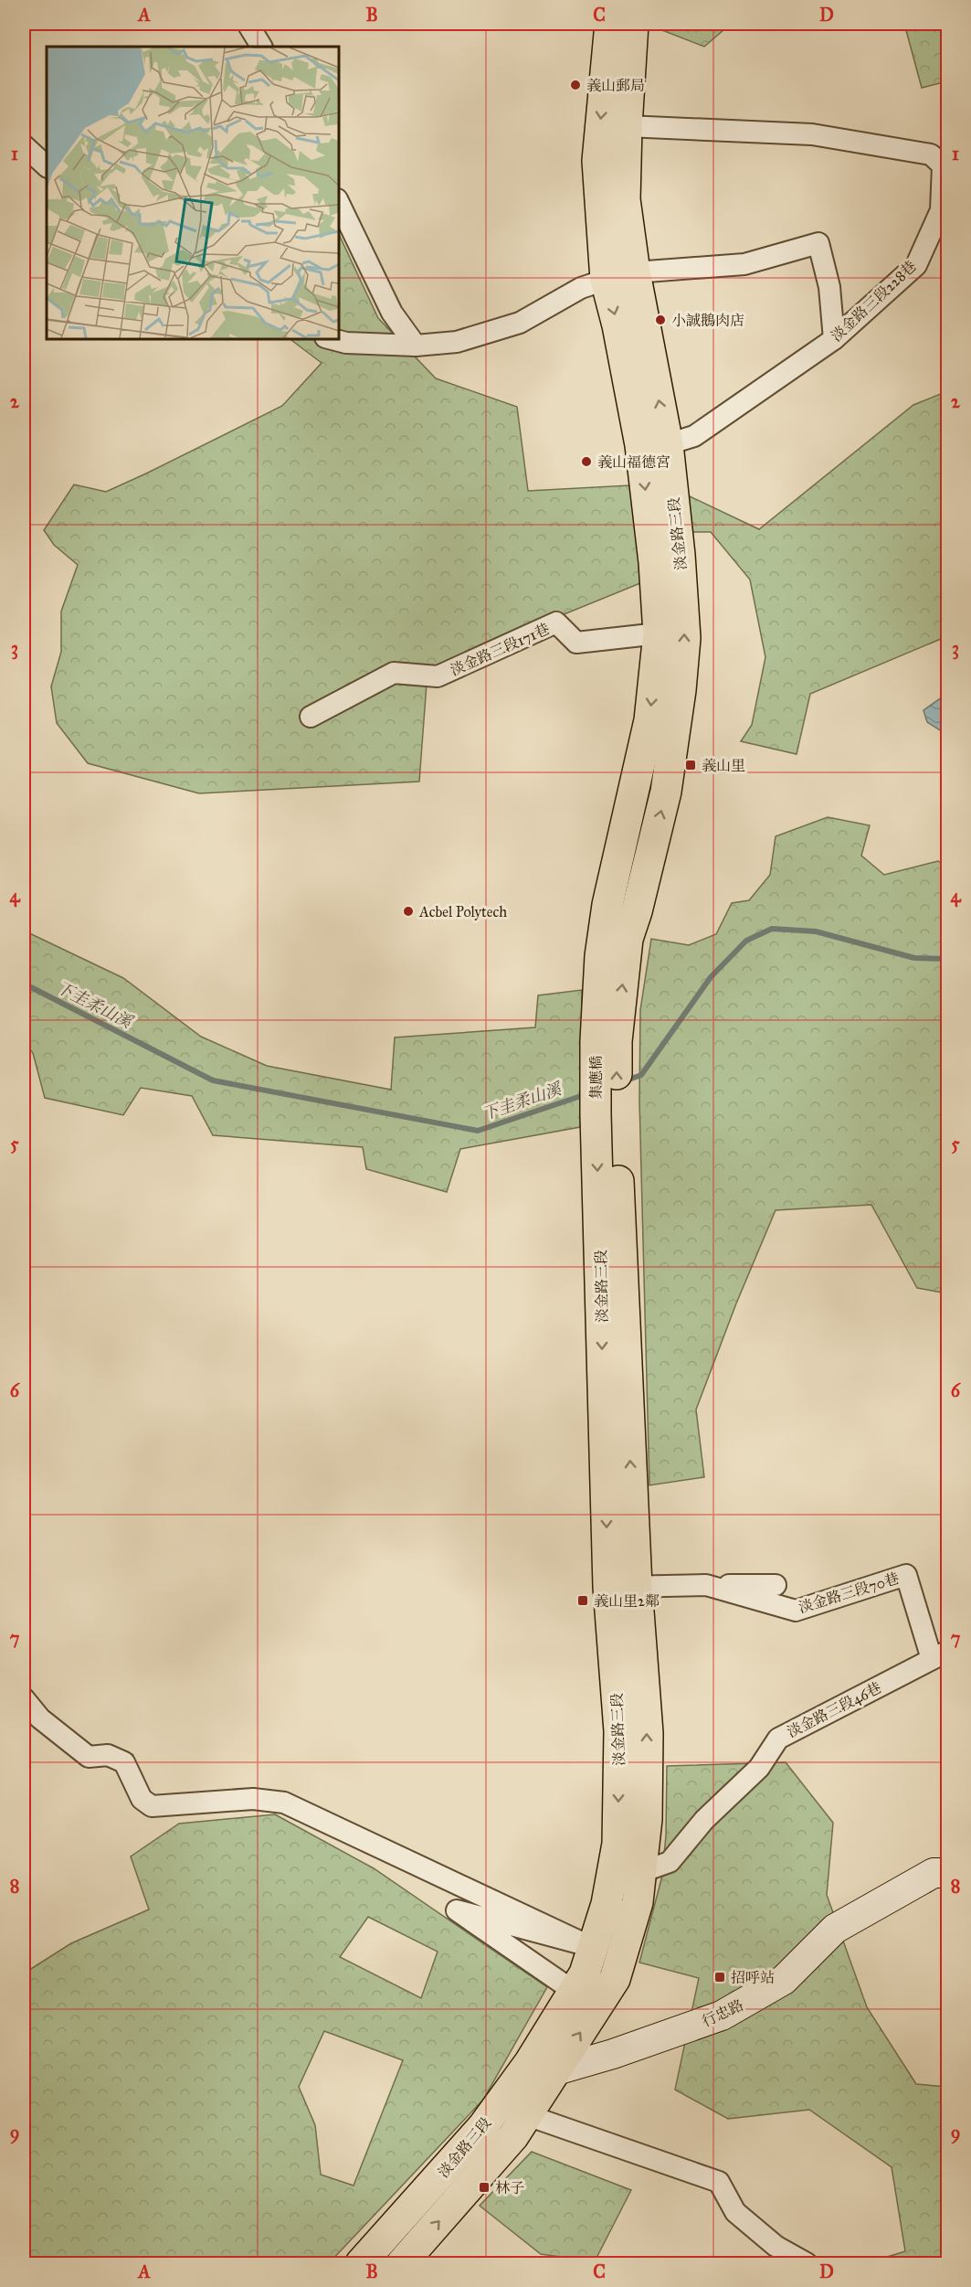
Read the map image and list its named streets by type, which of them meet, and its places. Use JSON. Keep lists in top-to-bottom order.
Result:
{
  "streets": {
    "main road": ["淡金路三段", "集應橋"],
    "street": [
      "淡金路三段228巷",
      "淡金路三段171巷",
      "淡金路三段70巷",
      "淡金路三段46巷",
      "行忠路"
    ]
  },
  "crossings": [
    ["淡金路三段228巷", "淡金路三段"],
    ["淡金路三段", "淡金路三段171巷"],
    ["淡金路三段", "集應橋"],
    ["淡金路三段", "淡金路三段70巷"],
    ["淡金路三段", "淡金路三段46巷"],
    ["淡金路三段", "行忠路"],
    ["淡金路三段70巷", "淡金路三段46巷"]
  ],
  "water": ["下圭柔山溪"],
  "places": {
    "other": [
      "義山郵局",
      "小誠鵝肉店",
      "義山福德宮",
      "Acbel Polytech"
    ],
    "transit": [
      "義山里",
      "義山里2鄰",
      "招呼站",
      "林子"
    ]
  },
  "grid": {
    "columns": [
      "A",
      "B",
      "C",
      "D"
    ],
    "rows": [
      "1",
      "2",
      "3",
      "4",
      "5",
      "6",
      "7",
      "8",
      "9"
    ]
  }
}
